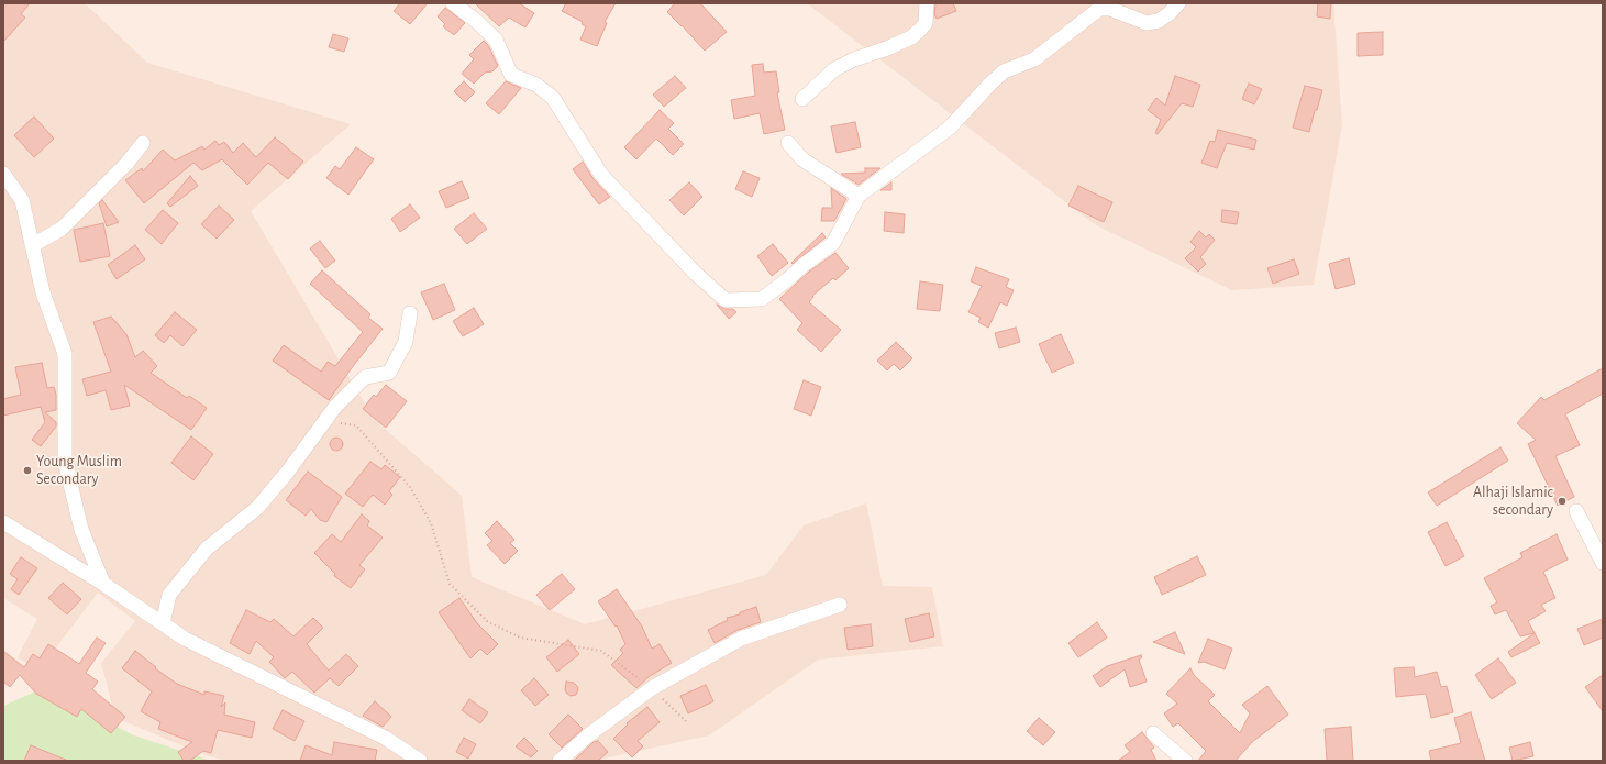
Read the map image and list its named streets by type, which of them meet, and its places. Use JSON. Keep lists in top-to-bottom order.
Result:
{
  "places": ["Young Muslim Secondary", "Alhaji Islamic secondary"]
}
